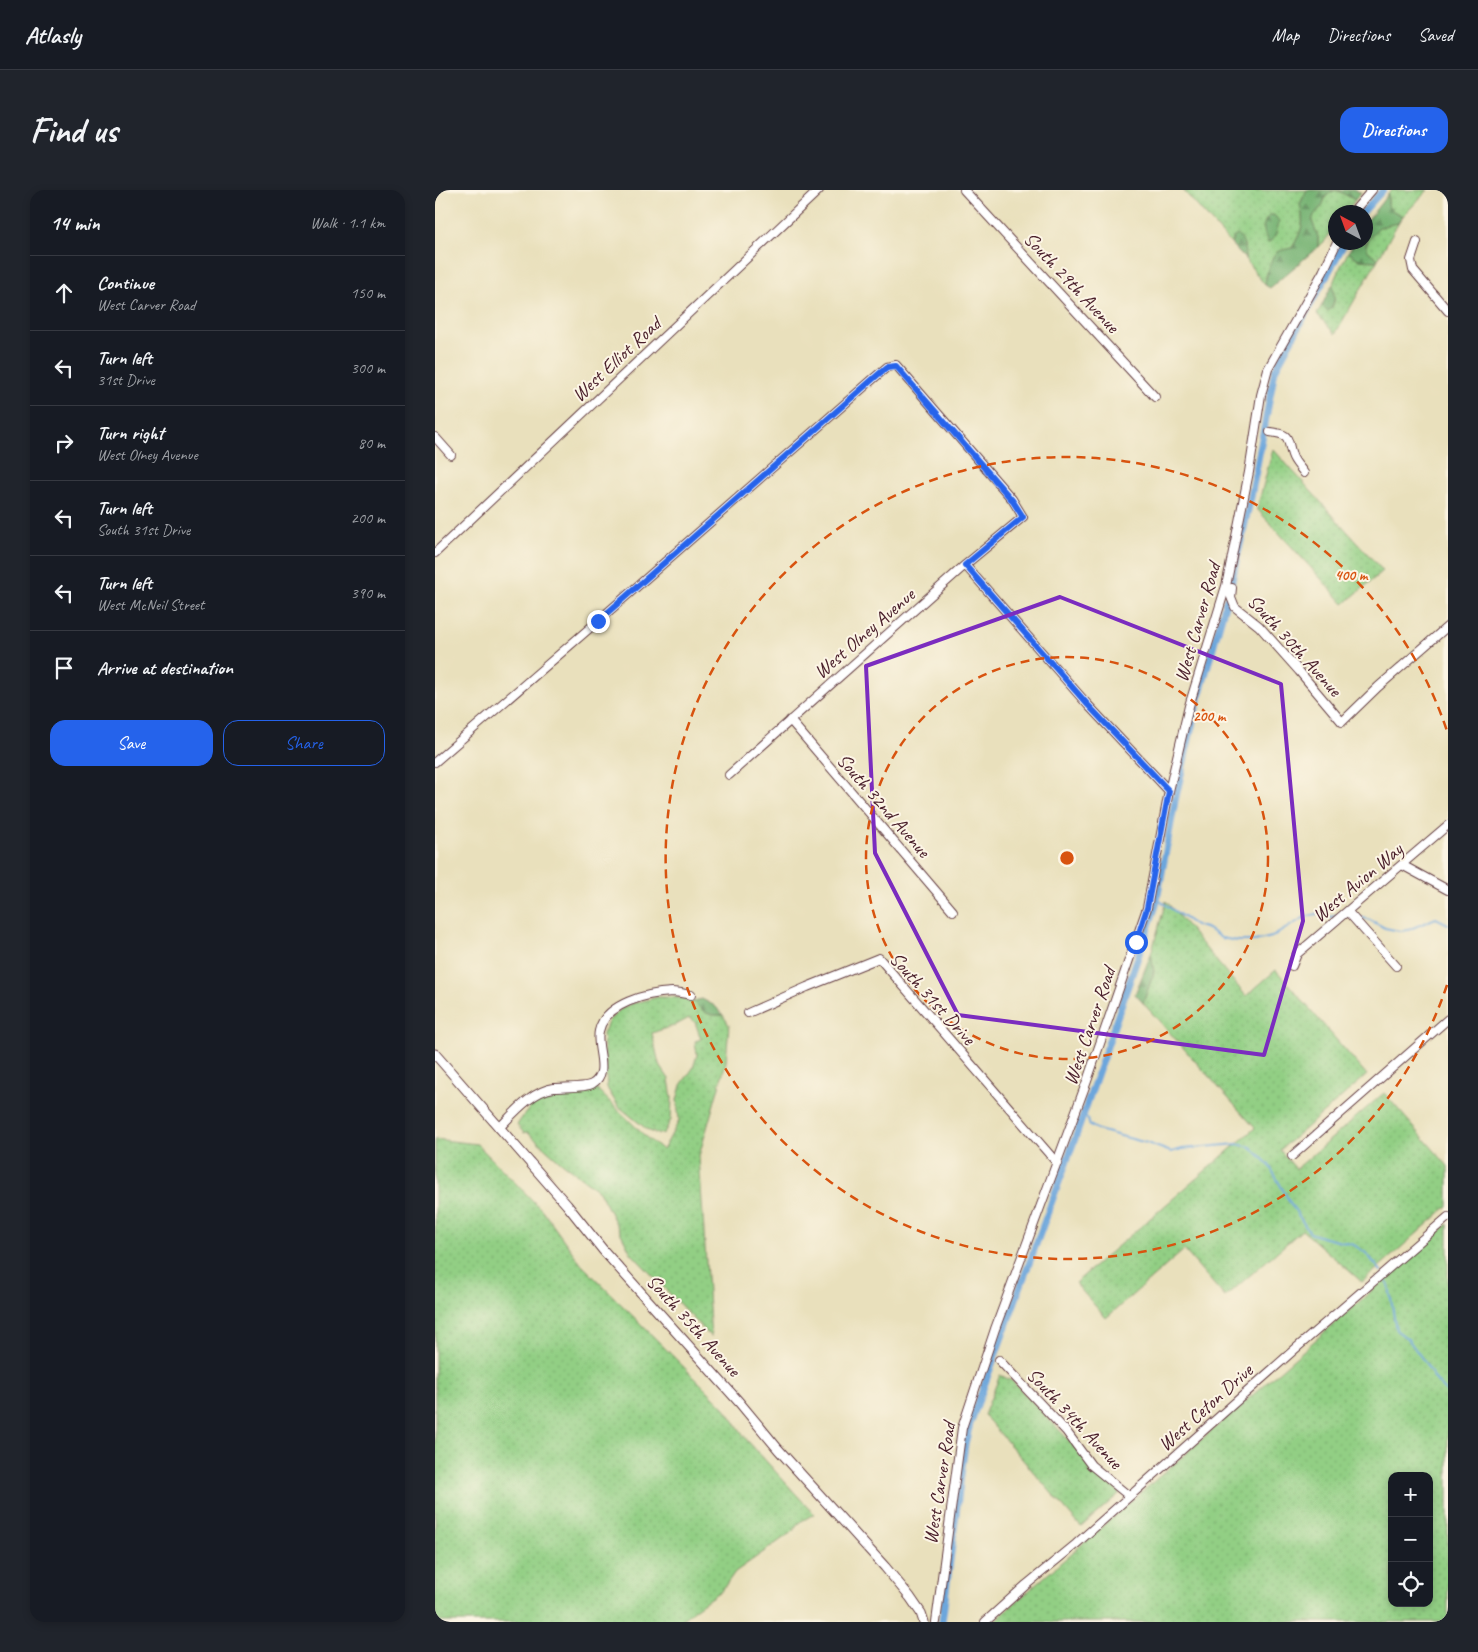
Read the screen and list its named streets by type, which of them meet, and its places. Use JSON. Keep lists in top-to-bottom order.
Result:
{
  "streets": {
    "street": [
      "South 29th Avenue",
      "West Elliot Road",
      "West Carver Road",
      "West Olney Avenue",
      "South 30th Avenue",
      "South 32nd Avenue",
      "West Avion Way",
      "South 31st Drive",
      "South 35th Avenue",
      "West Ceton Drive",
      "South 34th Avenue"
    ]
  },
  "crossings": [
    ["West Carver Road", "South 31st Drive"],
    ["West Olney Avenue", "South 32nd Avenue"],
    ["West Ceton Drive", "South 34th Avenue"]
  ],
  "north": "top left",
  "page": {
    "header": "Atlasly",
    "nav": ["Map", "Directions", "Saved"],
    "buttons": [
      "Directions",
      ["Save", "Share"]
    ],
    "title": "Find us",
    "heading": ["14 min", "Walk · 1.1 km"],
    "list": [
      ["Continue", "West Carver Road", "150 m"],
      ["Turn left", "31st Drive", "300 m"],
      ["Turn right", "West Olney Avenue", "80 m"],
      ["Turn left", "South 31st Drive", "200 m"],
      ["Turn left", "West McNeil Street", "390 m"],
      "Arrive at destination"
    ],
    "map_buttons": ["+", "−"]
  },
  "rings": ["400 m", "200 m"]
}
